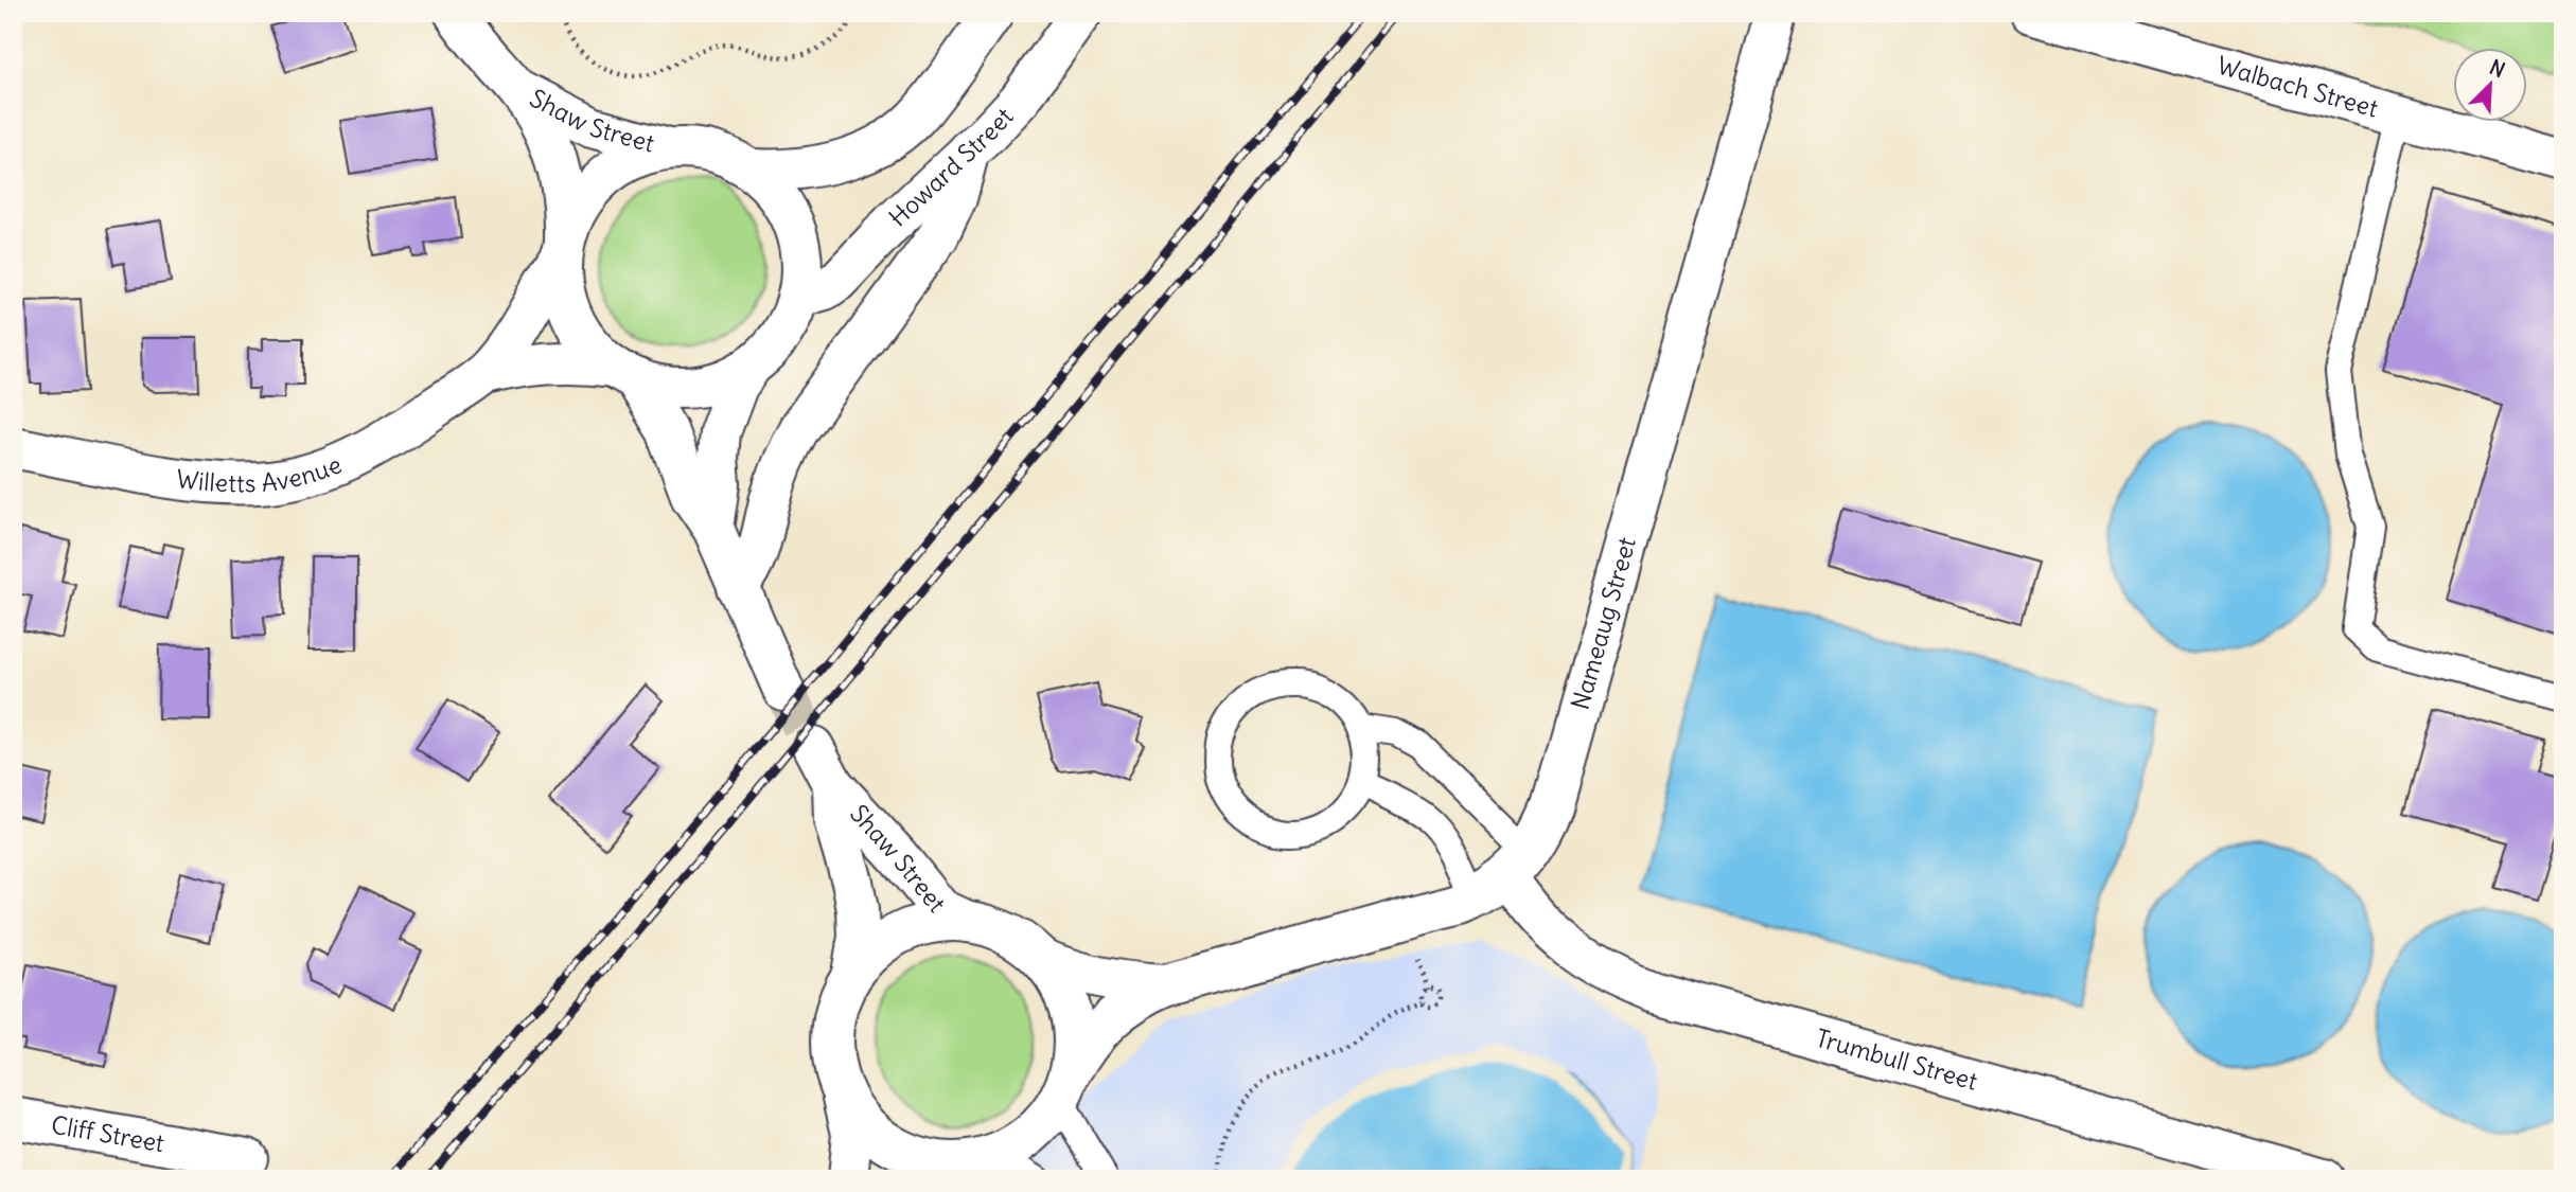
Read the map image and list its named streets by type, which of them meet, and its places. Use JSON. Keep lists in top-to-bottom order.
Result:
{
  "streets": {
    "street": [
      "Walbach Street",
      "Shaw Street",
      "Howard Street",
      "Willetts Avenue",
      "Nameaug Street",
      "Trumbull Street",
      "Cliff Street"
    ]
  },
  "crossings": [
    ["Shaw Street", "Howard Street"],
    ["Shaw Street", "Willetts Avenue"],
    ["Howard Street", "Willetts Avenue"],
    ["Nameaug Street", "Trumbull Street"]
  ],
  "north": "top right"
}
